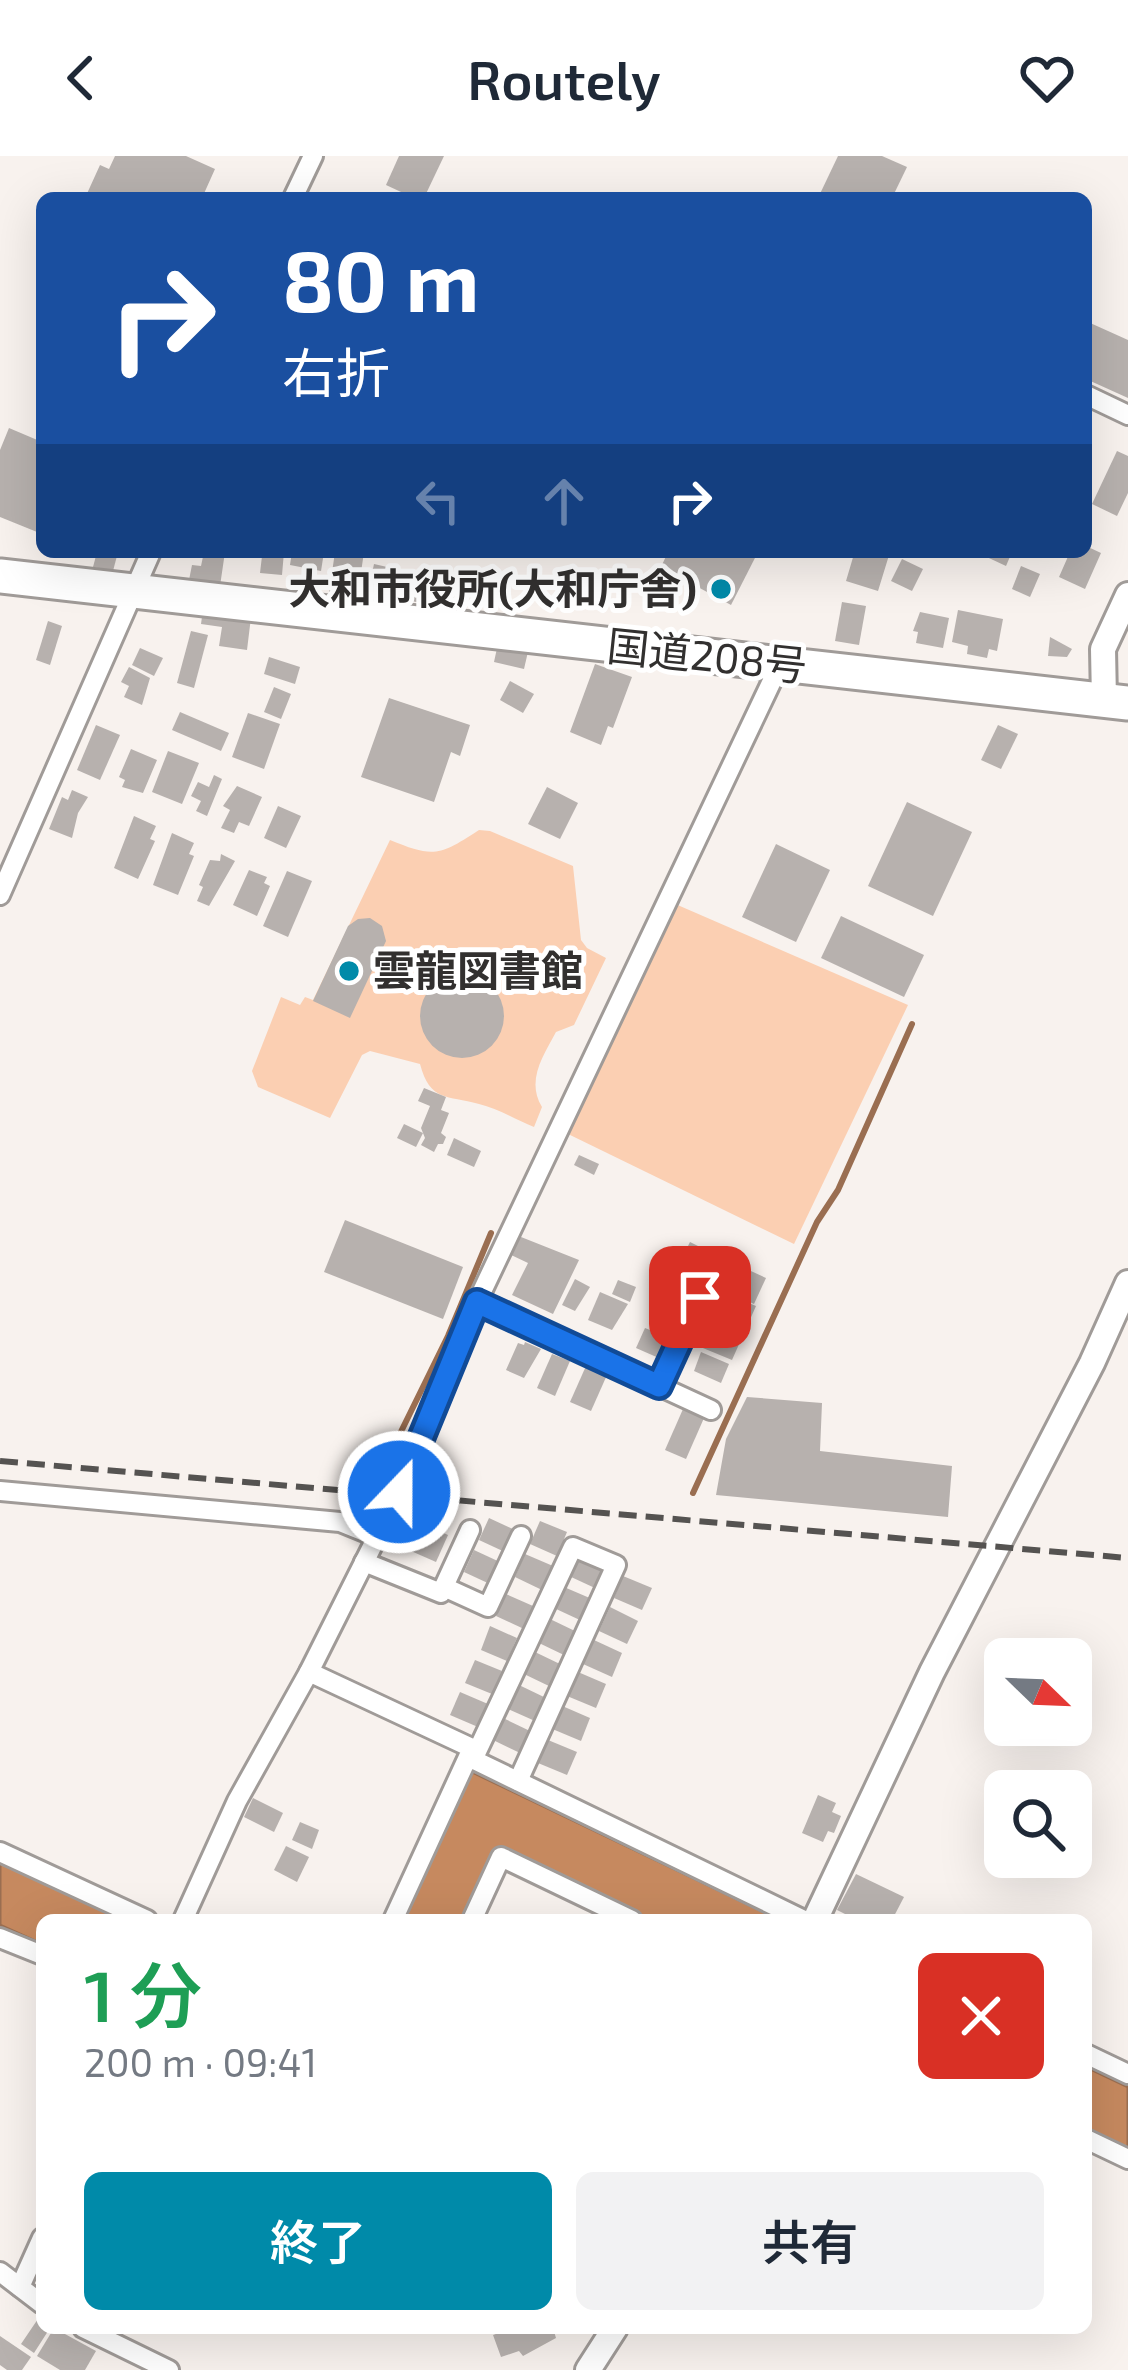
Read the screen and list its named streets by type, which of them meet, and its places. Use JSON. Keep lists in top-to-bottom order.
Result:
{
  "streets": {
    "highway": ["国道208号"]
  },
  "places": ["大和市役所(大和庁舎)", "雲龍図書館"],
  "north": "bottom right",
  "page": {
    "header": "Routely",
    "turn": ["80 m", "右折"],
    "heading": ["1 分", "200 m · 09:41"],
    "buttons": ["終了", "共有"]
  }
}
